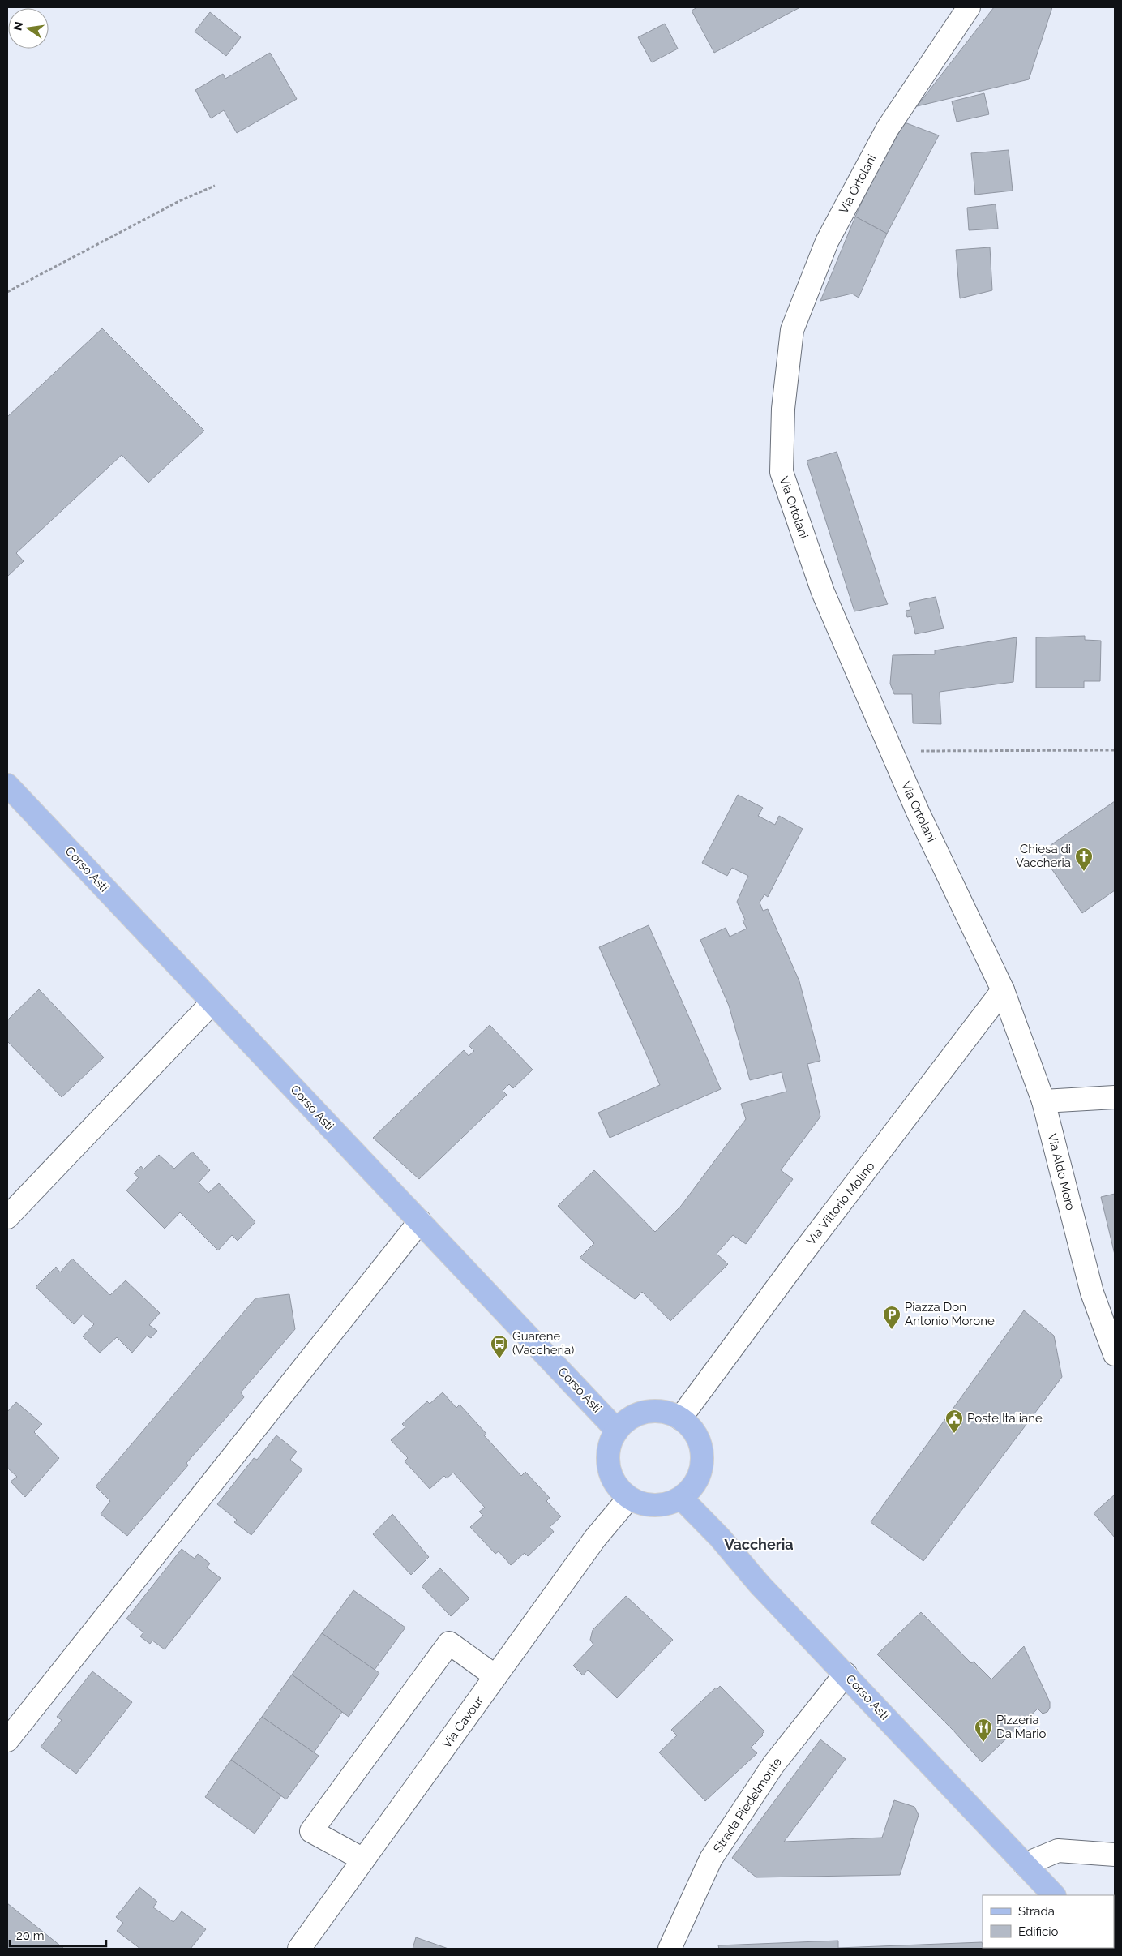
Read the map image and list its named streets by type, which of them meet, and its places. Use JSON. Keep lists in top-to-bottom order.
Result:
{
  "streets": {
    "main road": ["Corso Asti"],
    "street": [
      "Via Ortolani",
      "Via Aldo Moro",
      "Via Vittorio Molino",
      "Via Cavour",
      "Strada Piedelmonte"
    ]
  },
  "crossings": [
    ["Via Ortolani", "Via Aldo Moro"],
    ["Via Ortolani", "Via Vittorio Molino"],
    ["Corso Asti", "Via Vittorio Molino"],
    ["Corso Asti", "Via Cavour"],
    ["Corso Asti", "Strada Piedelmonte"],
    ["Via Aldo Moro", "Via Vittorio Molino"],
    ["Via Vittorio Molino", "Via Cavour"]
  ],
  "districts": ["Vaccheria"],
  "places": {
    "church": ["Chiesa di Vaccheria"],
    "parking": ["Piazza Don Antonio Morone"],
    "bus stop": ["Guarene (Vaccheria)"],
    "public building": ["Poste Italiane"],
    "restaurant": ["Pizzeria Da Mario"]
  },
  "legend": ["Strada", "Edificio"],
  "scale_bar": "20 m",
  "north": "left"
}
